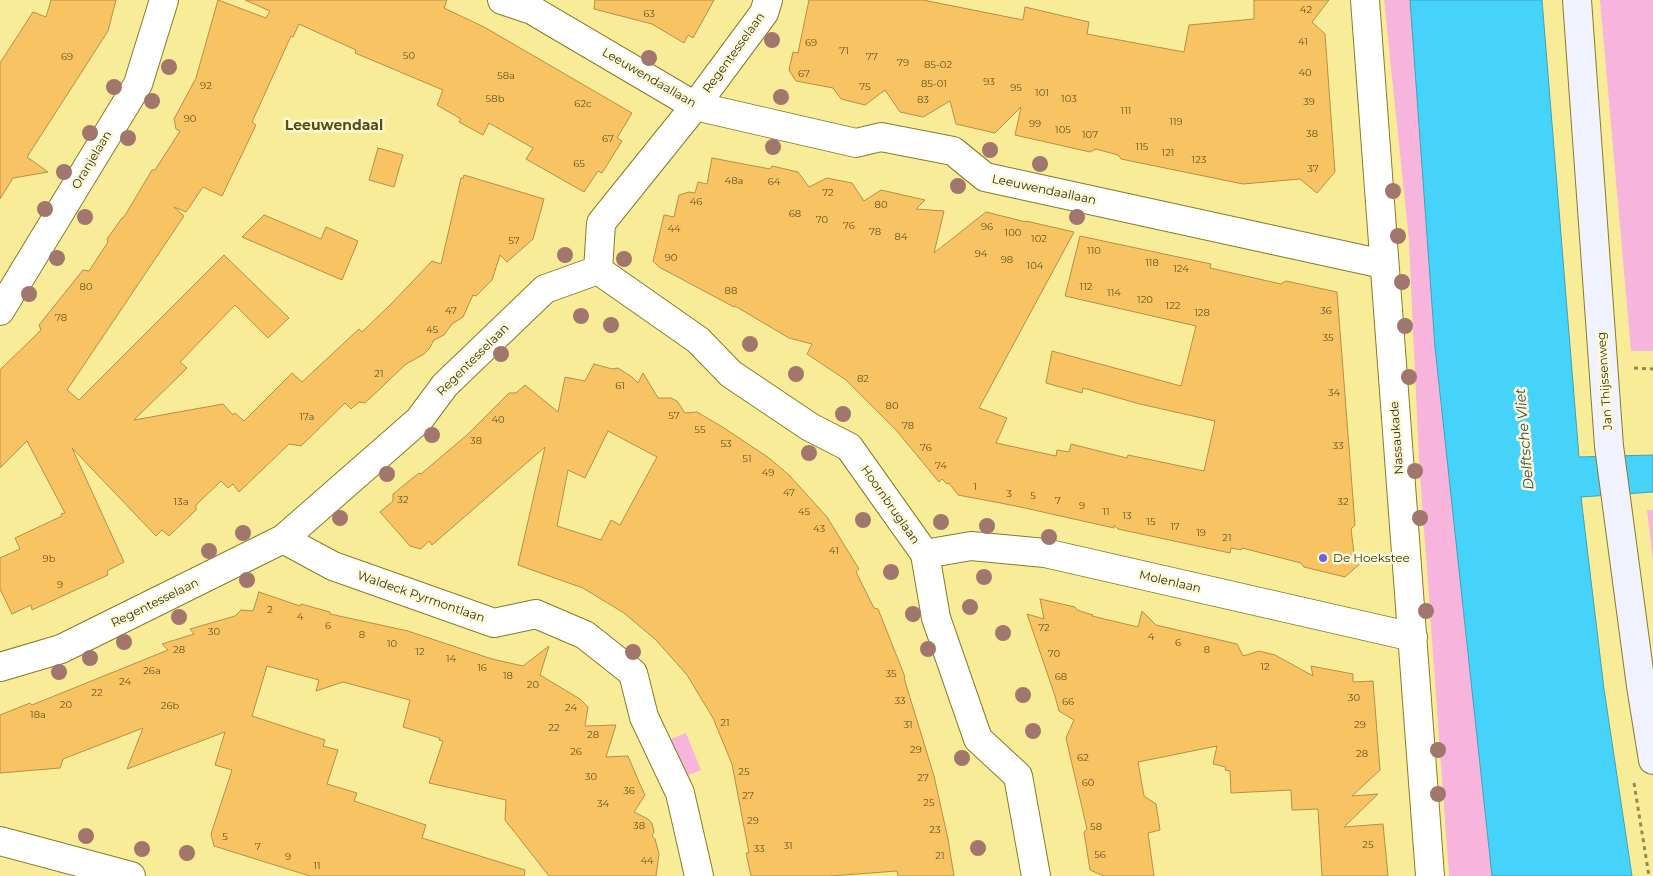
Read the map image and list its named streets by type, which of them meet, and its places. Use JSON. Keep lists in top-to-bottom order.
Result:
{
  "streets": {
    "street": [
      "Regentesselaan",
      "Leeuwendaallaan",
      "Oranjelaan",
      "Jan Thijssenweg",
      "Nassaukade",
      "Hoornbruglaan",
      "Molenlaan",
      "Waldeck Pyrmontlaan"
    ]
  },
  "crossings": [
    ["Regentesselaan", "Leeuwendaallaan"],
    ["Regentesselaan", "Hoornbruglaan"],
    ["Regentesselaan", "Waldeck Pyrmontlaan"],
    ["Leeuwendaallaan", "Nassaukade"],
    ["Nassaukade", "Molenlaan"],
    ["Hoornbruglaan", "Molenlaan"]
  ],
  "districts": ["Leeuwendaal"],
  "water": ["Delftsche Vliet"],
  "places": ["De Hoekstee"],
  "house_numbers": [
    "42",
    "63",
    "41",
    "69",
    "71",
    "50",
    "69",
    "77",
    "79",
    "85-02",
    "40",
    "67",
    "58a",
    "93",
    "85-01",
    "92",
    "75",
    "95",
    "101",
    "58b",
    "103",
    "83",
    "39",
    "62c",
    "111",
    "90",
    "119",
    "99",
    "105",
    "38",
    "107",
    "67",
    "115",
    "121",
    "123",
    "65",
    "37",
    "48a",
    "64",
    "72",
    "46",
    "80",
    "68",
    "70",
    "76",
    "96",
    "44",
    "78",
    "100",
    "84",
    "102",
    "57",
    "110",
    "94",
    "90",
    "98",
    "118",
    "104",
    "124",
    "80",
    "112",
    "88",
    "114",
    "120",
    "122",
    "47",
    "36",
    "128",
    "78",
    "45",
    "35",
    "21",
    "82",
    "61",
    "34",
    "80",
    "57",
    "17a",
    "40",
    "78",
    "55",
    "38",
    "53",
    "33",
    "76",
    "51",
    "74",
    "49",
    "1",
    "47",
    "3",
    "5",
    "32",
    "7",
    "13a",
    "32",
    "9",
    "45",
    "11",
    "13",
    "15",
    "17",
    "43",
    "19",
    "21",
    "41",
    "9b",
    "9",
    "2",
    "4",
    "6",
    "72",
    "30",
    "8",
    "4",
    "6",
    "10",
    "28",
    "8",
    "12",
    "70",
    "14",
    "12",
    "16",
    "26a",
    "35",
    "18",
    "68",
    "24",
    "20",
    "22",
    "30",
    "33",
    "66",
    "20",
    "26b",
    "24",
    "18a",
    "21",
    "31",
    "29",
    "22",
    "28",
    "29",
    "26",
    "28",
    "62",
    "25",
    "30",
    "27",
    "60",
    "36",
    "27",
    "25",
    "34",
    "29",
    "38",
    "58",
    "23",
    "5",
    "25",
    "31",
    "7",
    "33",
    "56",
    "21",
    "9",
    "44",
    "11"
  ]
}
